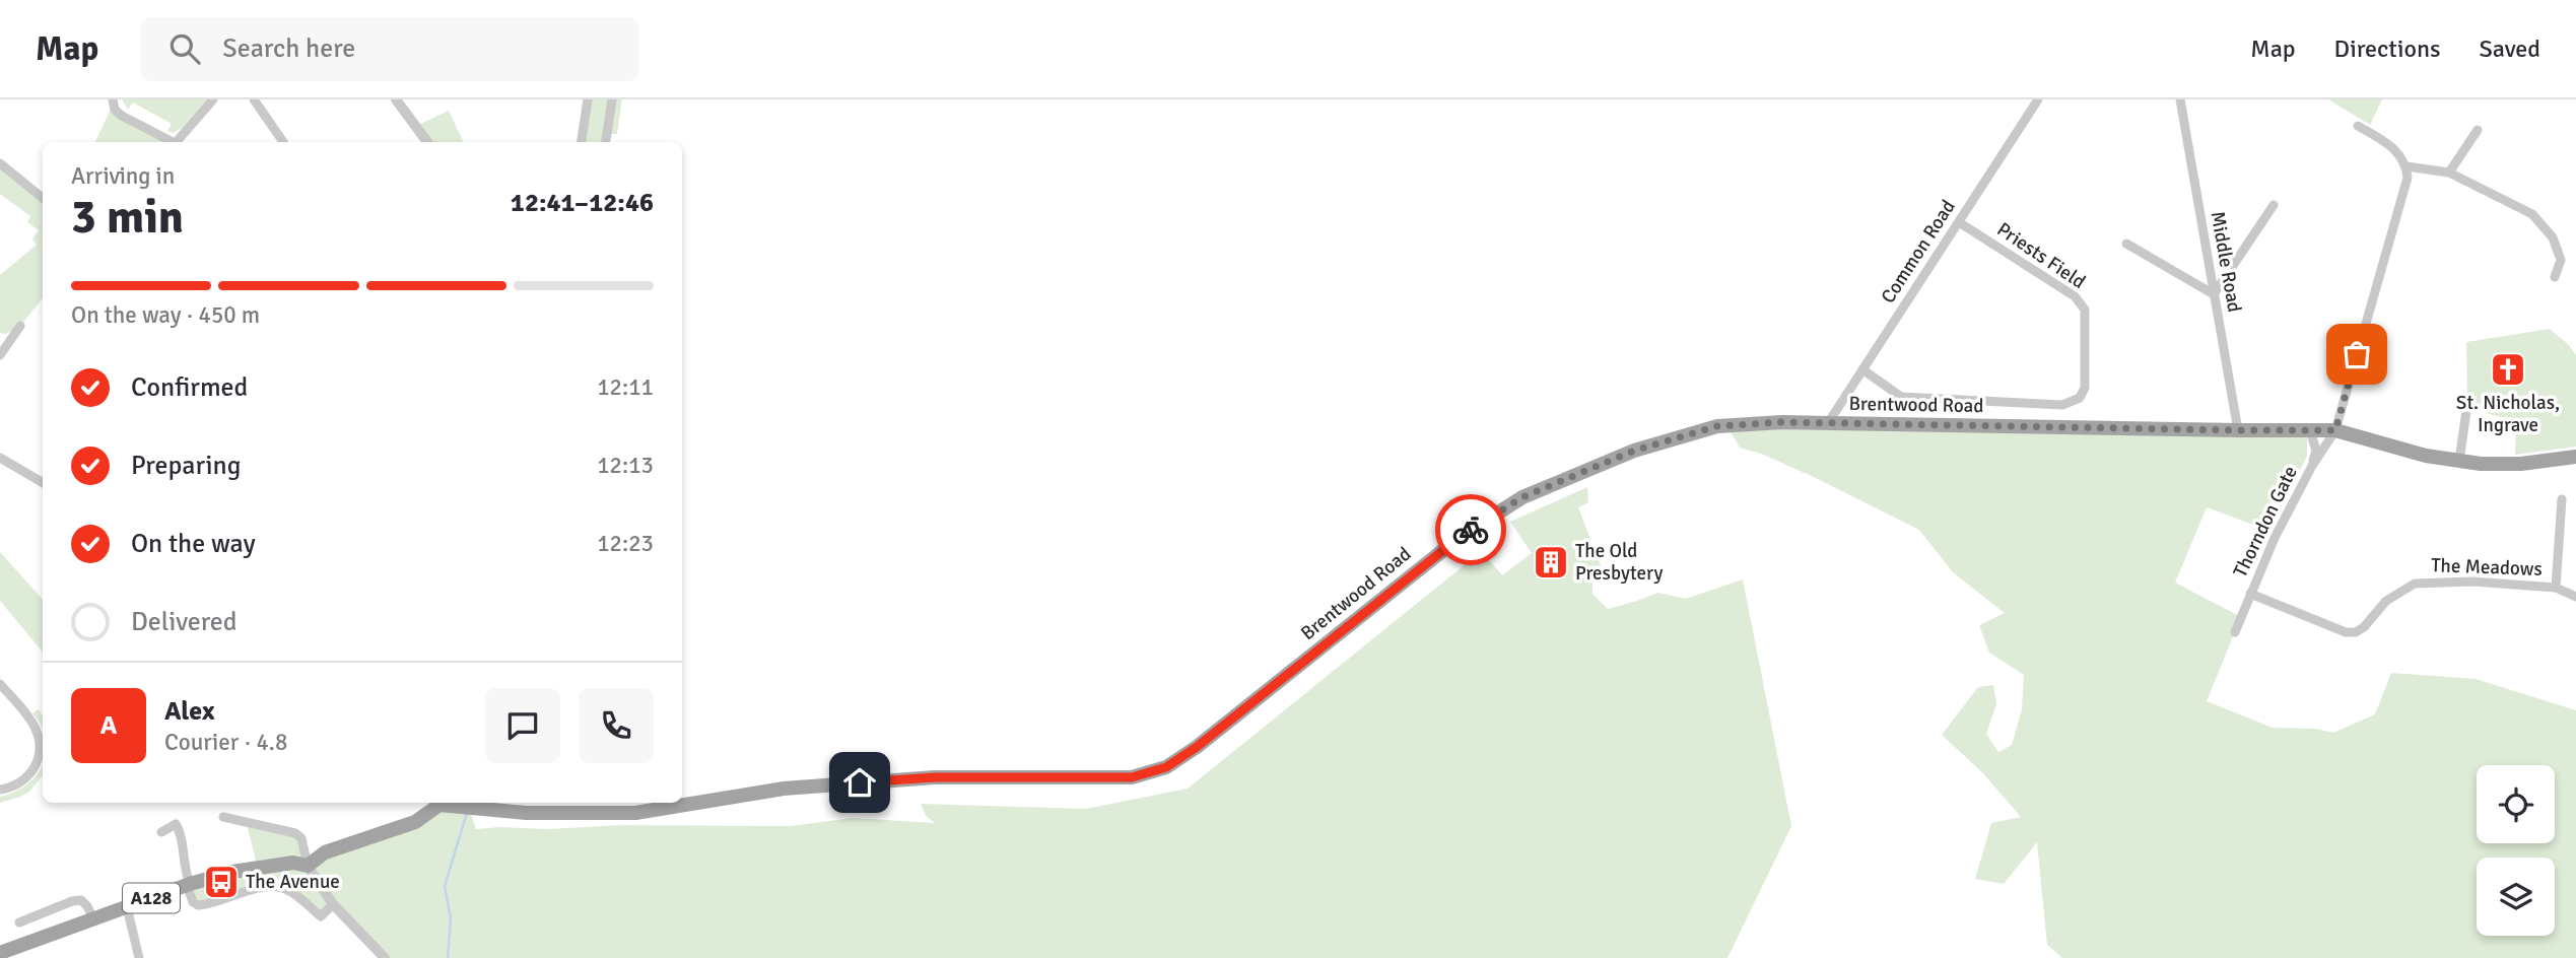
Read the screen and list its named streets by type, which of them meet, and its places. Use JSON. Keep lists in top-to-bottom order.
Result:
{
  "streets": {
    "main road": ["Brentwood Road", "A128"],
    "street": [
      "Common Road",
      "Priests Field",
      "Middle Road",
      "Thorndon Gate",
      "The Meadows"
    ]
  },
  "crossings": [
    ["Common Road", "Priests Field"],
    ["Common Road", "Brentwood Road"],
    ["Middle Road", "Brentwood Road"],
    ["Brentwood Road", "Thorndon Gate"],
    ["Brentwood Road", "A128"],
    ["Thorndon Gate", "The Meadows"]
  ],
  "places": {
    "church": ["St. Nicholas, Ingrave"],
    "building": ["The Old Presbytery"],
    "bus stop": ["The Avenue"]
  },
  "page": {
    "header": "Map",
    "search": "Search here",
    "nav": ["Map", "Directions", "Saved"],
    "heading": ["3 min", "Arriving in", "12:41–12:46"],
    "panel": ["Alex", "Courier · 4.8"],
    "bar": "On the way · 450 m",
    "list": [
      ["Confirmed", "12:11"],
      ["Preparing", "12:13"],
      ["On the way", "12:23"],
      "Delivered"
    ],
    "round": "A"
  }
}
